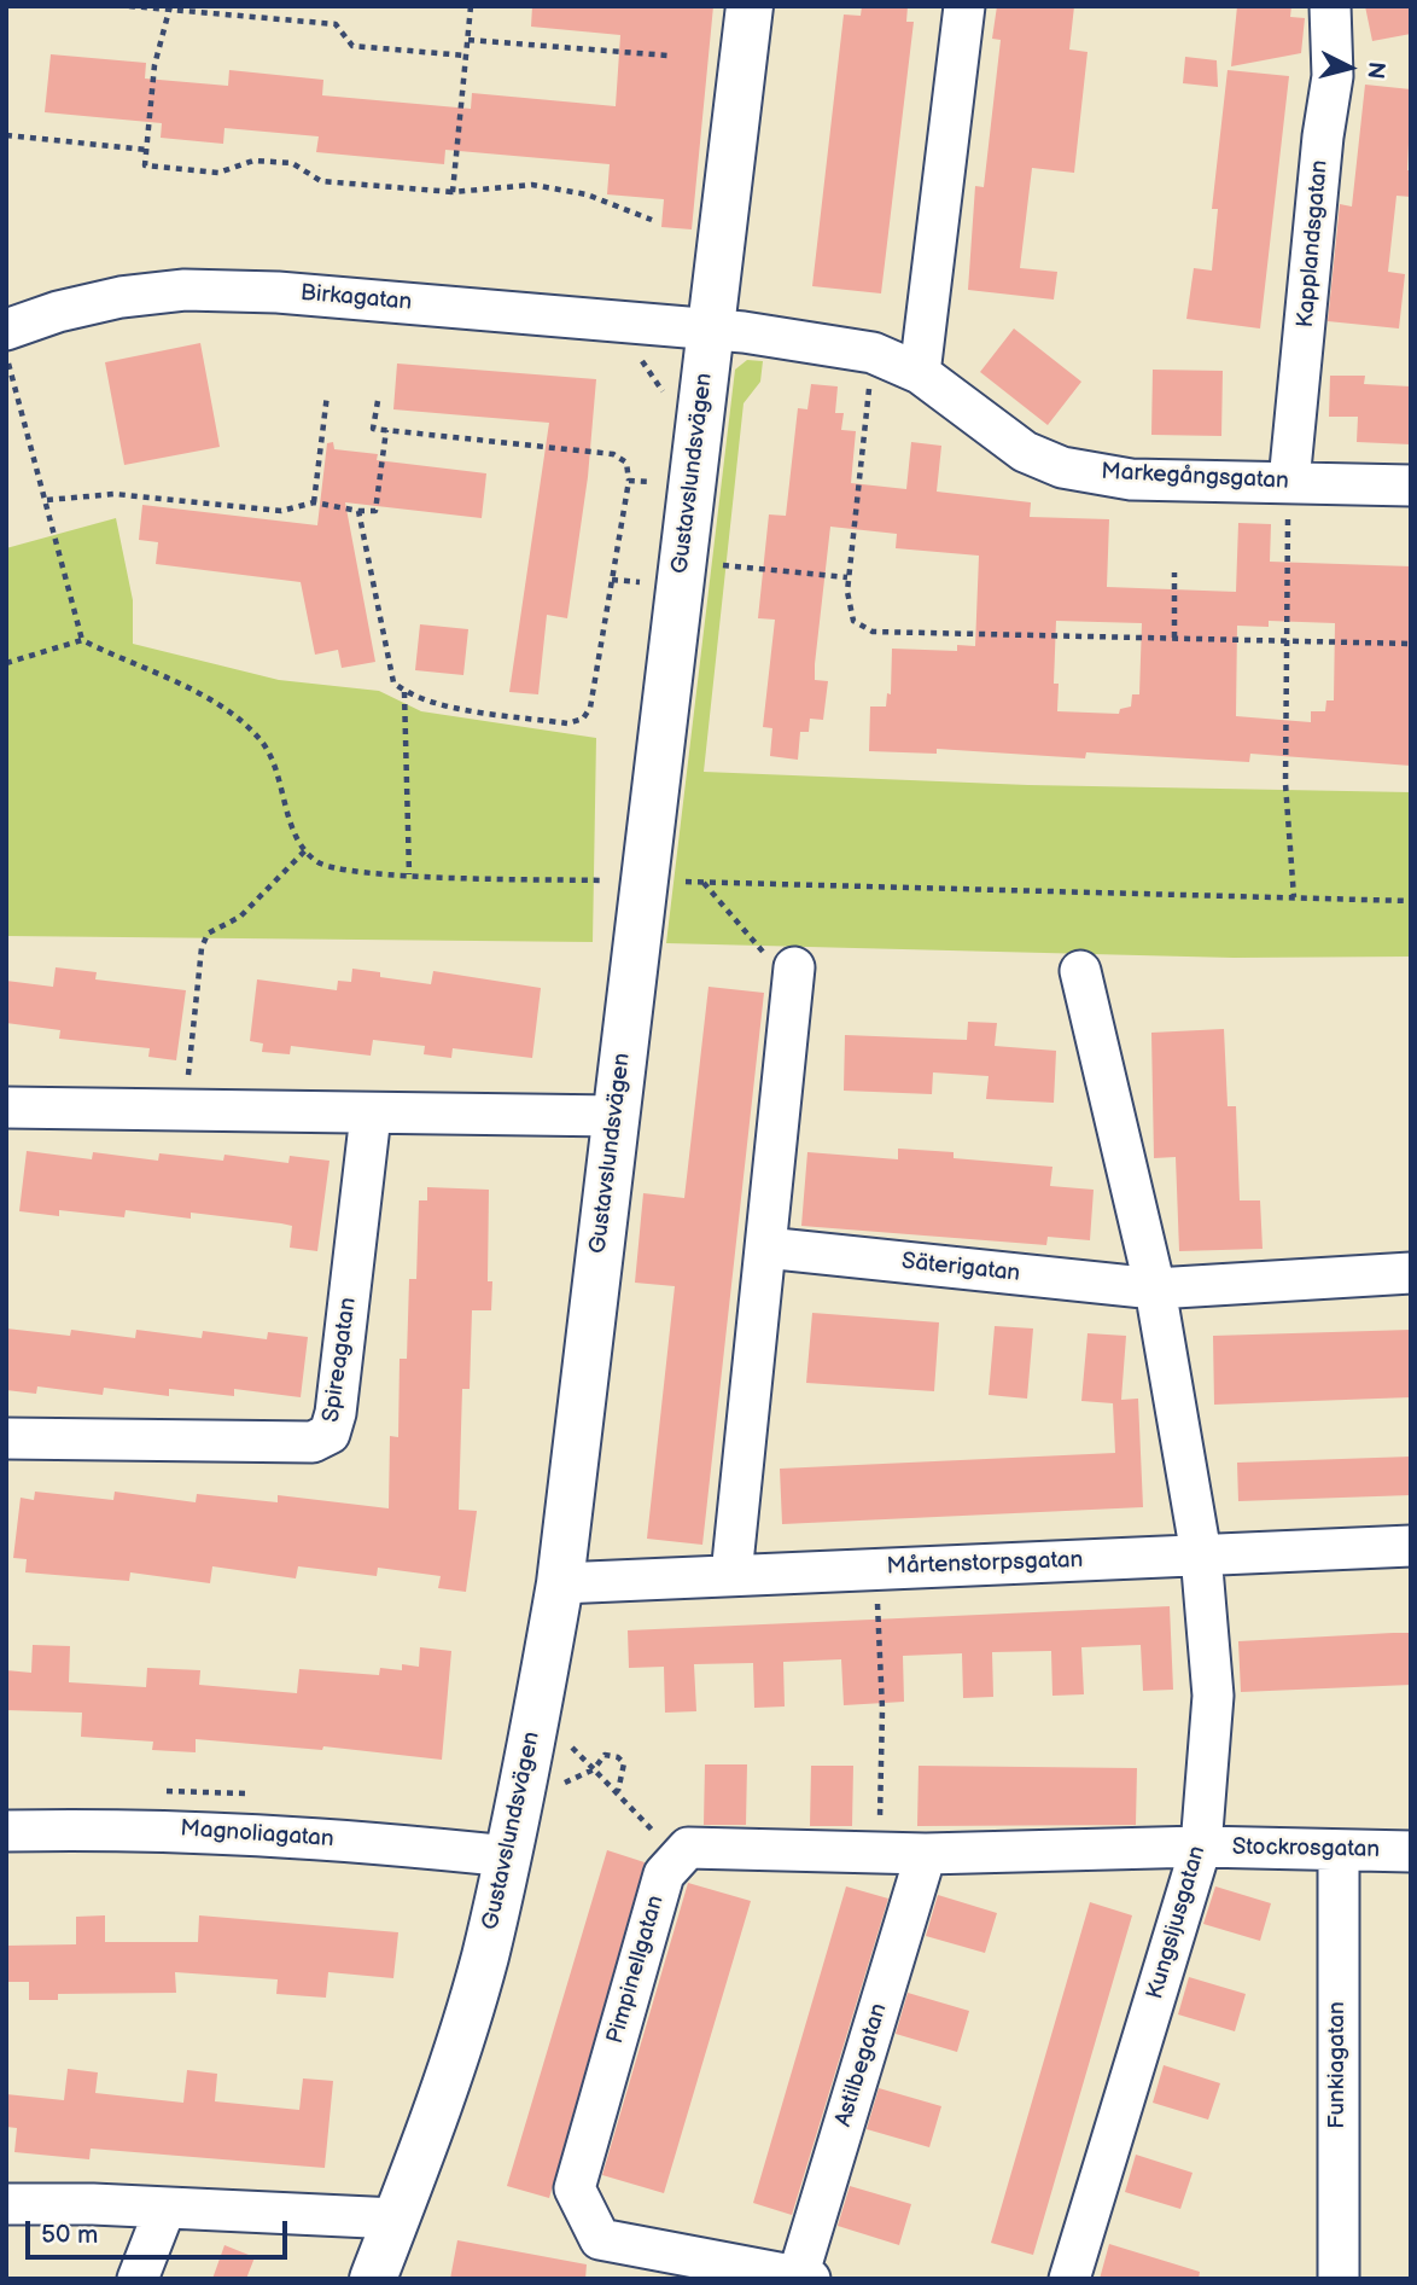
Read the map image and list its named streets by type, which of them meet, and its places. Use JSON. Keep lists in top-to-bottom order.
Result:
{
  "streets": {
    "street": [
      "Kapplandsgatan",
      "Birkagatan",
      "Gustavslundsvägen",
      "Markegångsgatan",
      "Säterigatan",
      "Spireagatan",
      "Mårtenstorpsgatan",
      "Magnoliagatan",
      "Stockrosgatan",
      "Kungsljusgatan",
      "Pimpinellgatan",
      "Astilbegatan",
      "Funkiagatan"
    ]
  },
  "crossings": [
    ["Kapplandsgatan", "Markegångsgatan"],
    ["Birkagatan", "Gustavslundsvägen"],
    ["Birkagatan", "Markegångsgatan"],
    ["Gustavslundsvägen", "Markegångsgatan"],
    ["Gustavslundsvägen", "Mårtenstorpsgatan"],
    ["Gustavslundsvägen", "Magnoliagatan"],
    ["Mårtenstorpsgatan", "Kungsljusgatan"],
    ["Stockrosgatan", "Kungsljusgatan"],
    ["Stockrosgatan", "Funkiagatan"],
    ["Pimpinellgatan", "Astilbegatan"]
  ],
  "scale_bar": "50 m",
  "north": "right"
}
